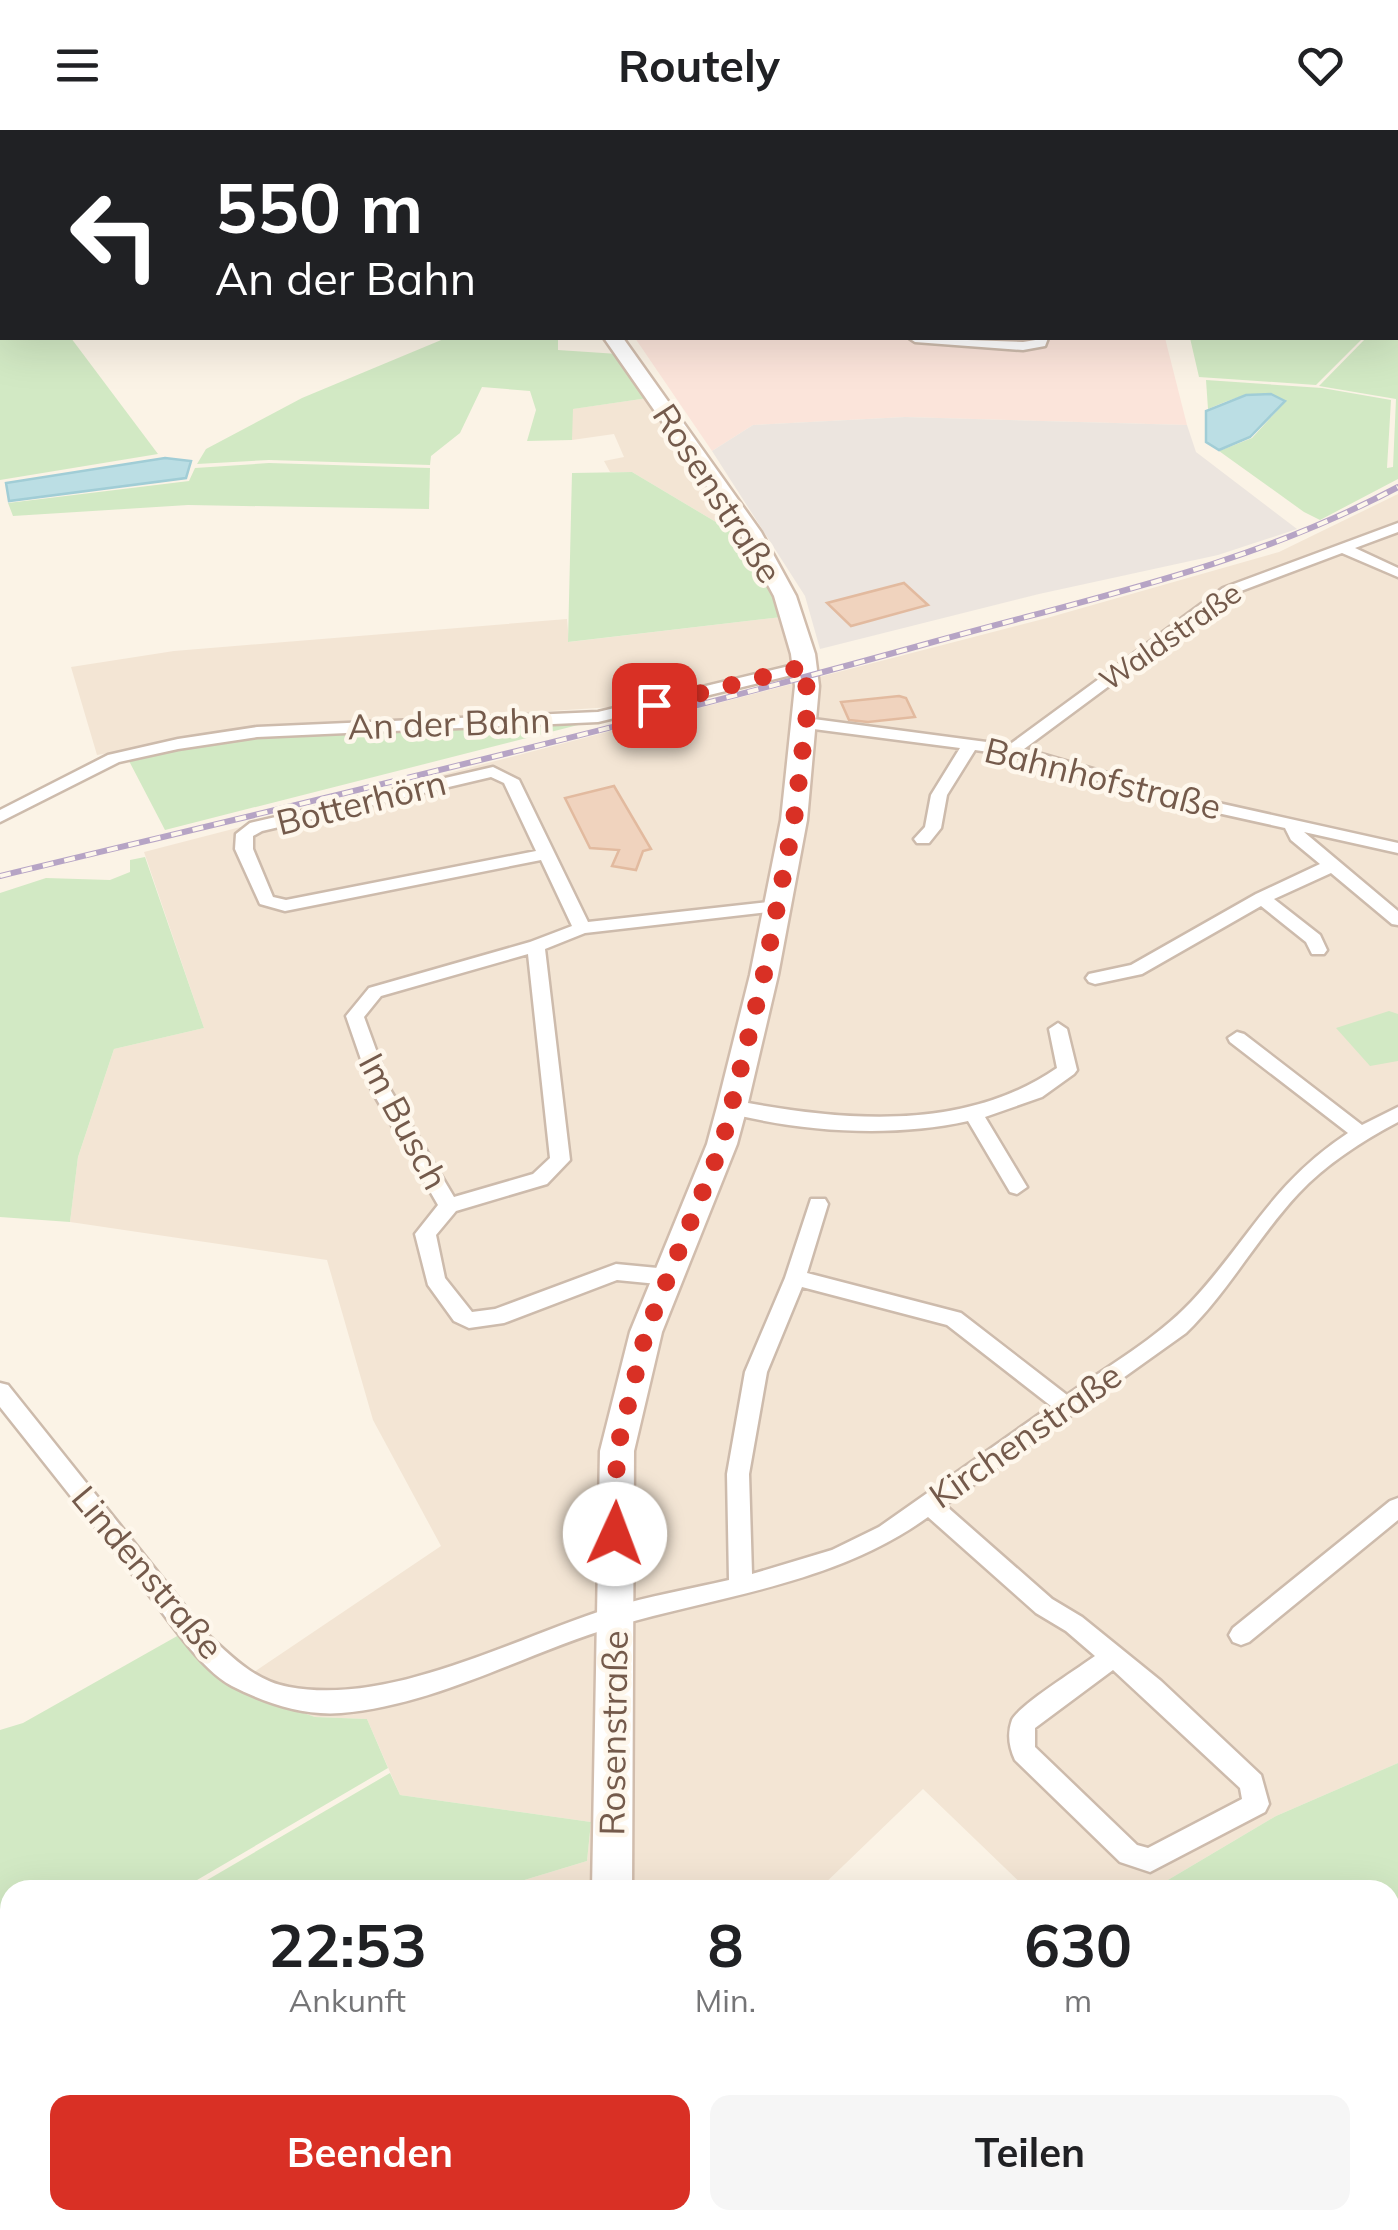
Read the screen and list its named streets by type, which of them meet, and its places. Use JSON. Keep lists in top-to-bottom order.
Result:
{
  "streets": {
    "main road": ["Rosenstraße"],
    "street": [
      "Waldstraße",
      "An der Bahn",
      "Bahnhofstraße",
      "Botterhörn",
      "Im Busch",
      "Kirchenstraße",
      "Lindenstraße"
    ]
  },
  "crossings": [
    ["Rosenstraße", "An der Bahn"],
    ["Rosenstraße", "Bahnhofstraße"],
    ["Rosenstraße", "Im Busch"],
    ["Rosenstraße", "Kirchenstraße"],
    ["Rosenstraße", "Lindenstraße"],
    ["Waldstraße", "Bahnhofstraße"],
    ["Botterhörn", "Im Busch"],
    ["Kirchenstraße", "Lindenstraße"]
  ],
  "page": {
    "header": "Routely",
    "turn": ["550 m", "An der Bahn"],
    "eta": [
      "22:53",
      "Ankunft",
      "8",
      "Min.",
      "630",
      "m"
    ],
    "buttons": ["Beenden", "Teilen"]
  }
}
